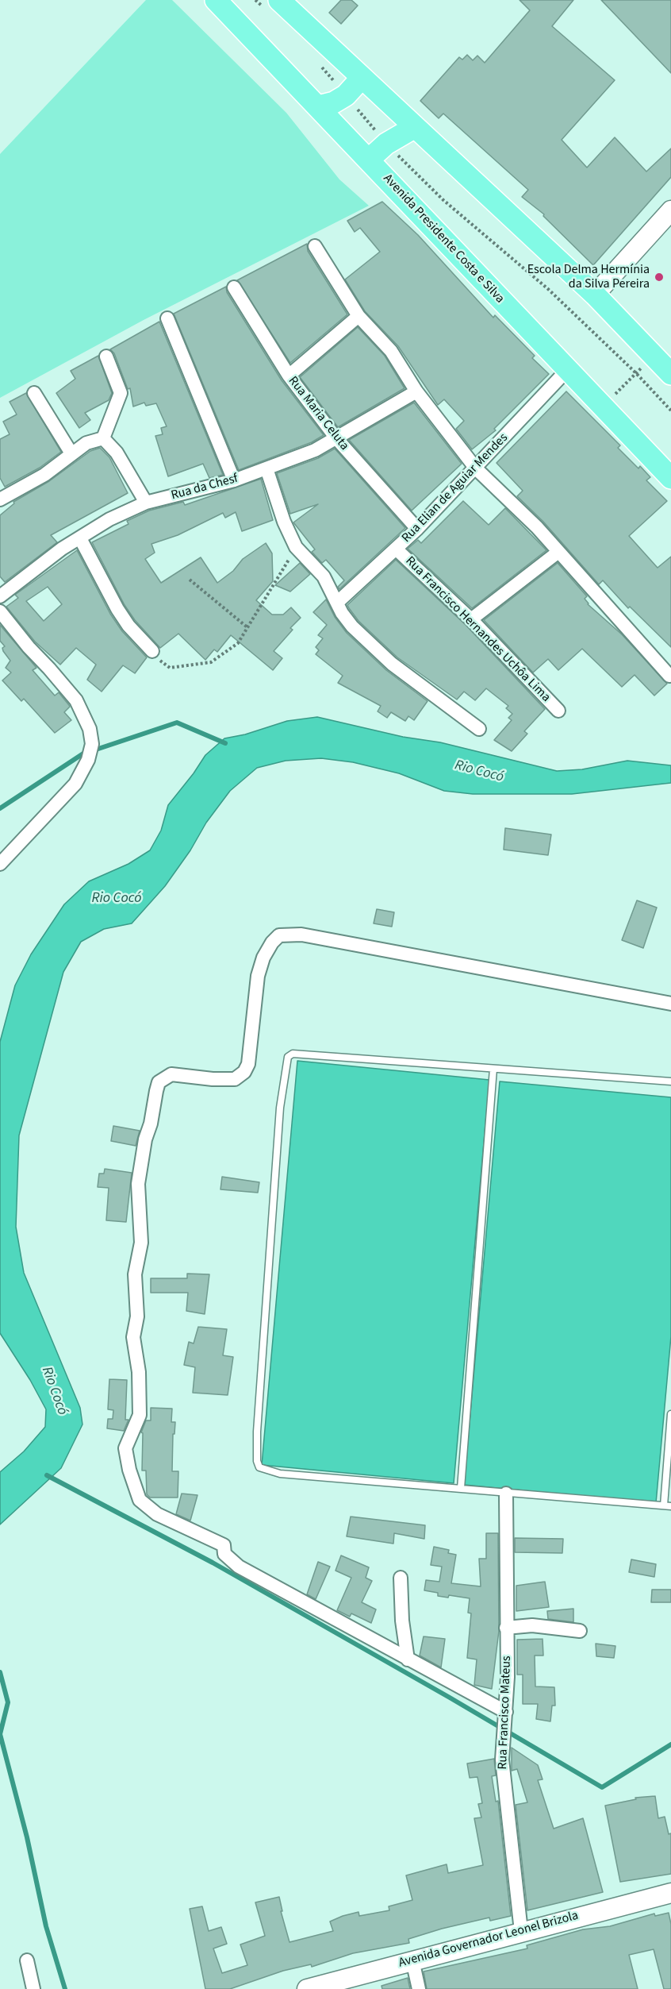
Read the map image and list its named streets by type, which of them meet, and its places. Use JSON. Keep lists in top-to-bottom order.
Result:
{
  "streets": {
    "main road": ["Avenida Presidente Costa e Silva"],
    "street": [
      "Rua Maria Celuta",
      "Rua da Chesf",
      "Rua Elian de Aguiar Mendes",
      "Rua Francisco Hernandes Uchôa Lima",
      "Rua Francisco Mateus",
      "Avenida Governador Leonel Brizola"
    ]
  },
  "crossings": [
    ["Avenida Presidente Costa e Silva", "Rua Elian de Aguiar Mendes"],
    ["Rua Maria Celuta", "Rua da Chesf"],
    ["Rua Maria Celuta", "Rua Elian de Aguiar Mendes"],
    ["Rua Elian de Aguiar Mendes", "Rua Francisco Hernandes Uchôa Lima"],
    ["Rua Francisco Mateus", "Avenida Governador Leonel Brizola"]
  ],
  "water": ["Rio Cocó"],
  "places": ["Escola Delma Hermínia da Silva Pereira"]
}
